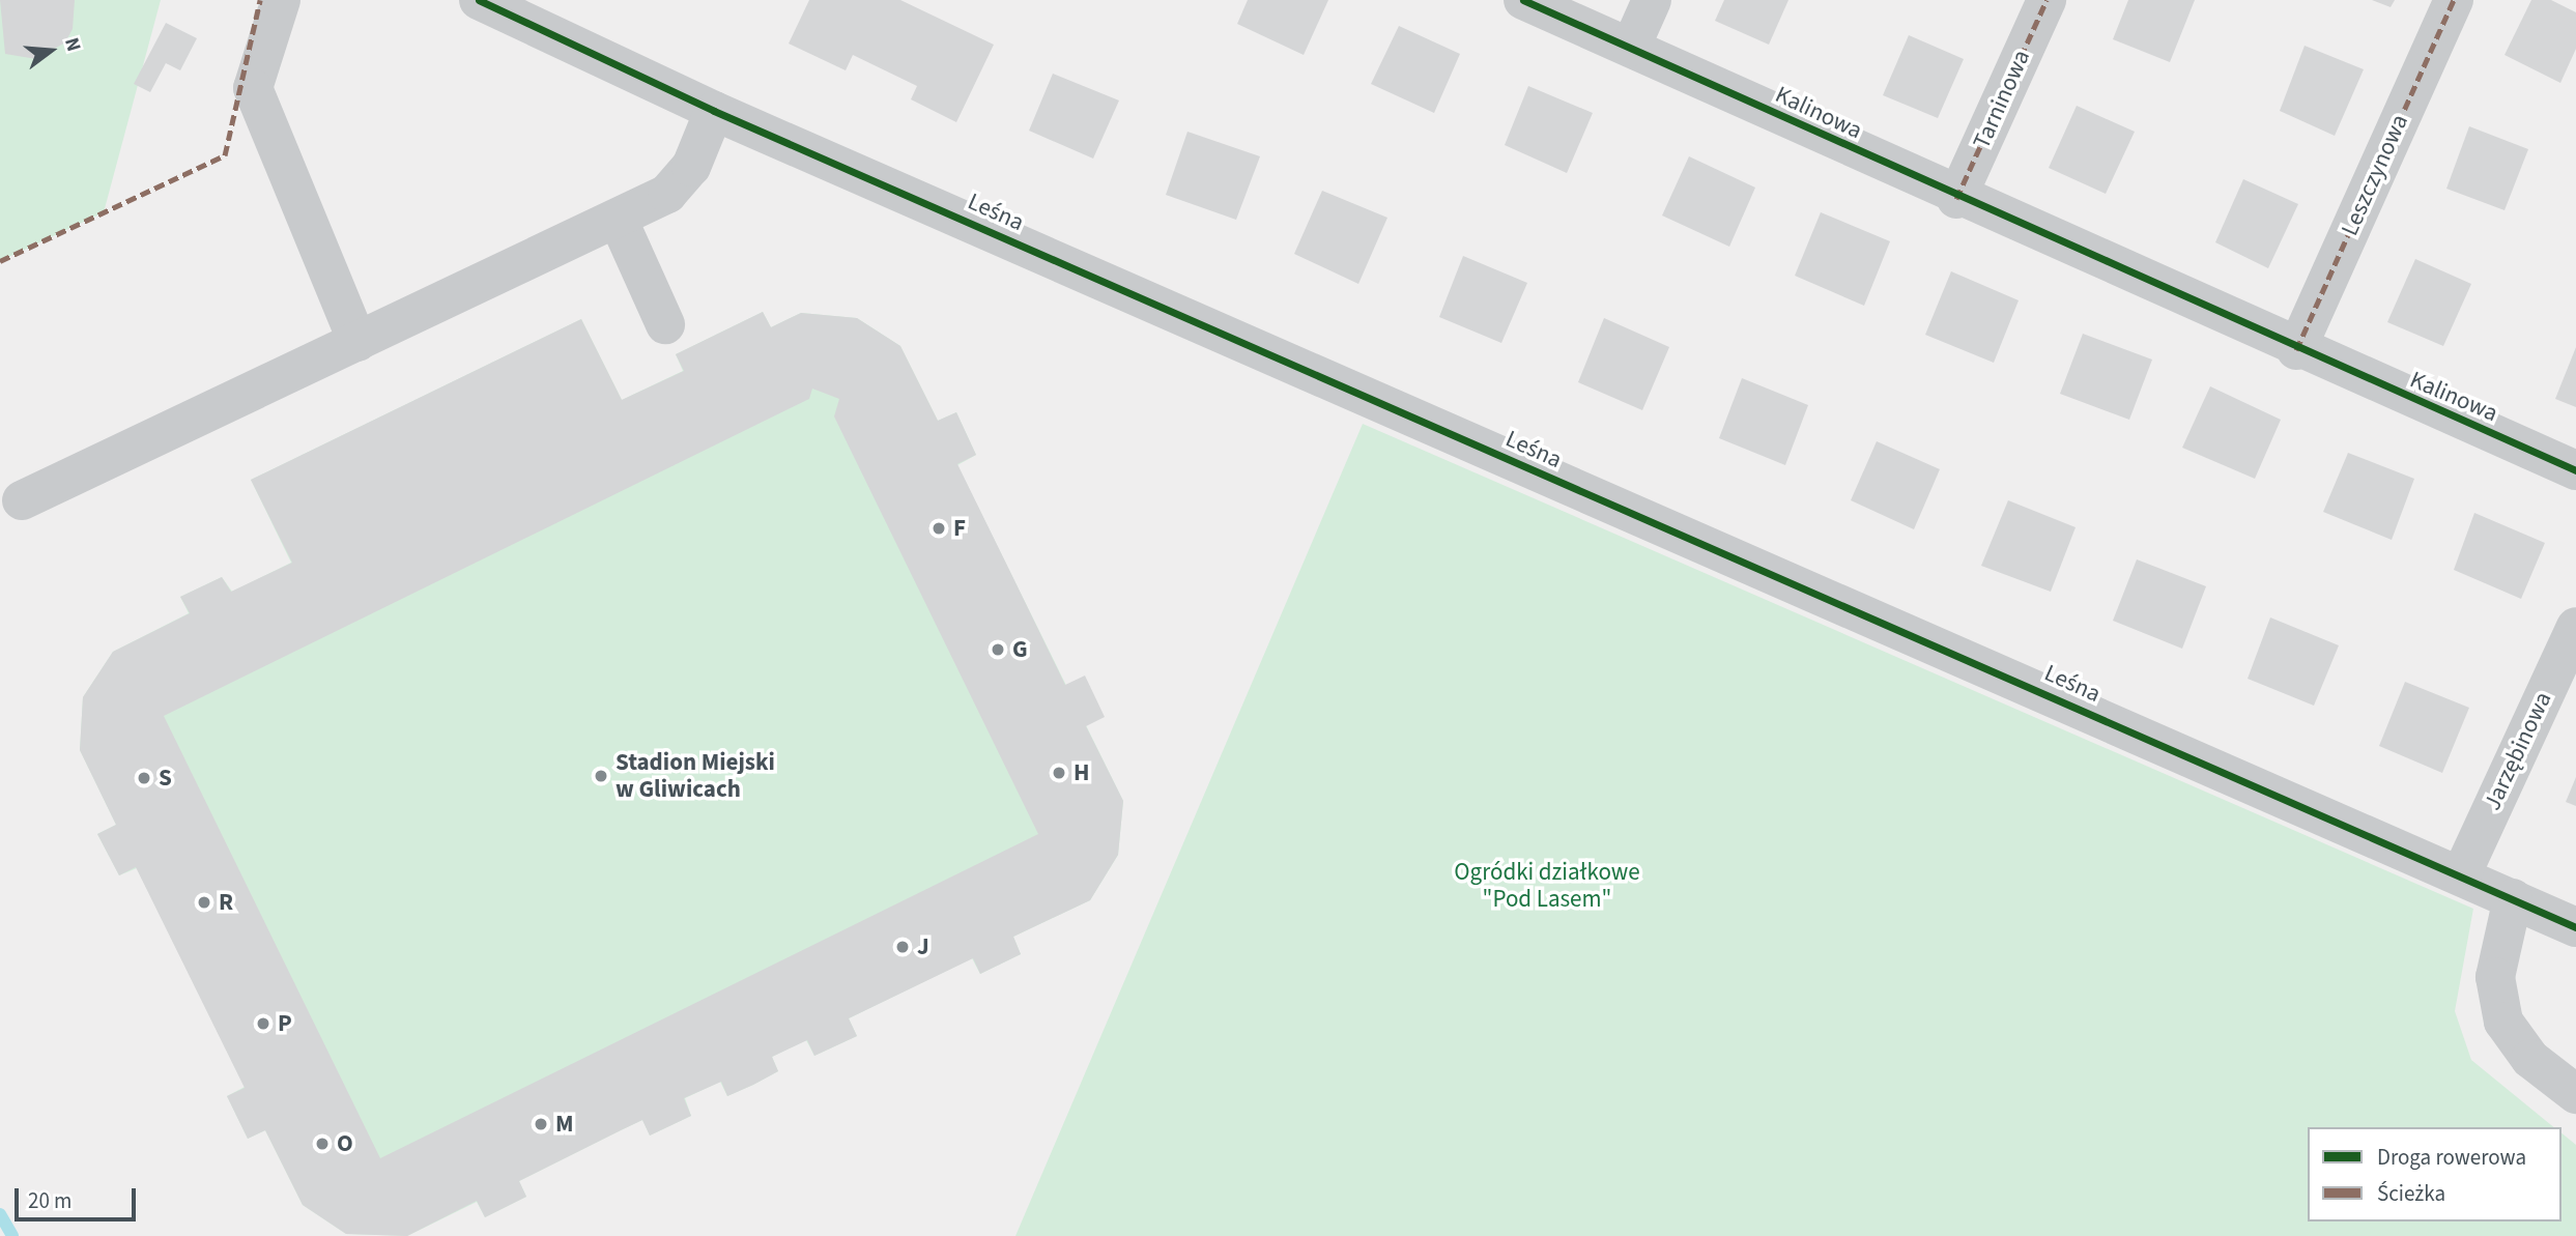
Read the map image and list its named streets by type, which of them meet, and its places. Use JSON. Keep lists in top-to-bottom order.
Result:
{
  "streets": {
    "street": [
      "Tarninowa",
      "Kalinowa",
      "Leszczynowa",
      "Leśna",
      "Jarzębinowa"
    ]
  },
  "crossings": [
    ["Tarninowa", "Kalinowa"],
    ["Kalinowa", "Leszczynowa"],
    ["Leśna", "Jarzębinowa"]
  ],
  "parks": ["Ogródki działkowe \"Pod Lasem\""],
  "places": [
    "F",
    "G",
    "H",
    "Stadion Miejski w Gliwicach",
    "S",
    "R",
    "J",
    "P",
    "M",
    "O"
  ],
  "legend": ["Droga rowerowa", "Ścieżka"],
  "scale_bar": "20 m",
  "north": "right"
}
